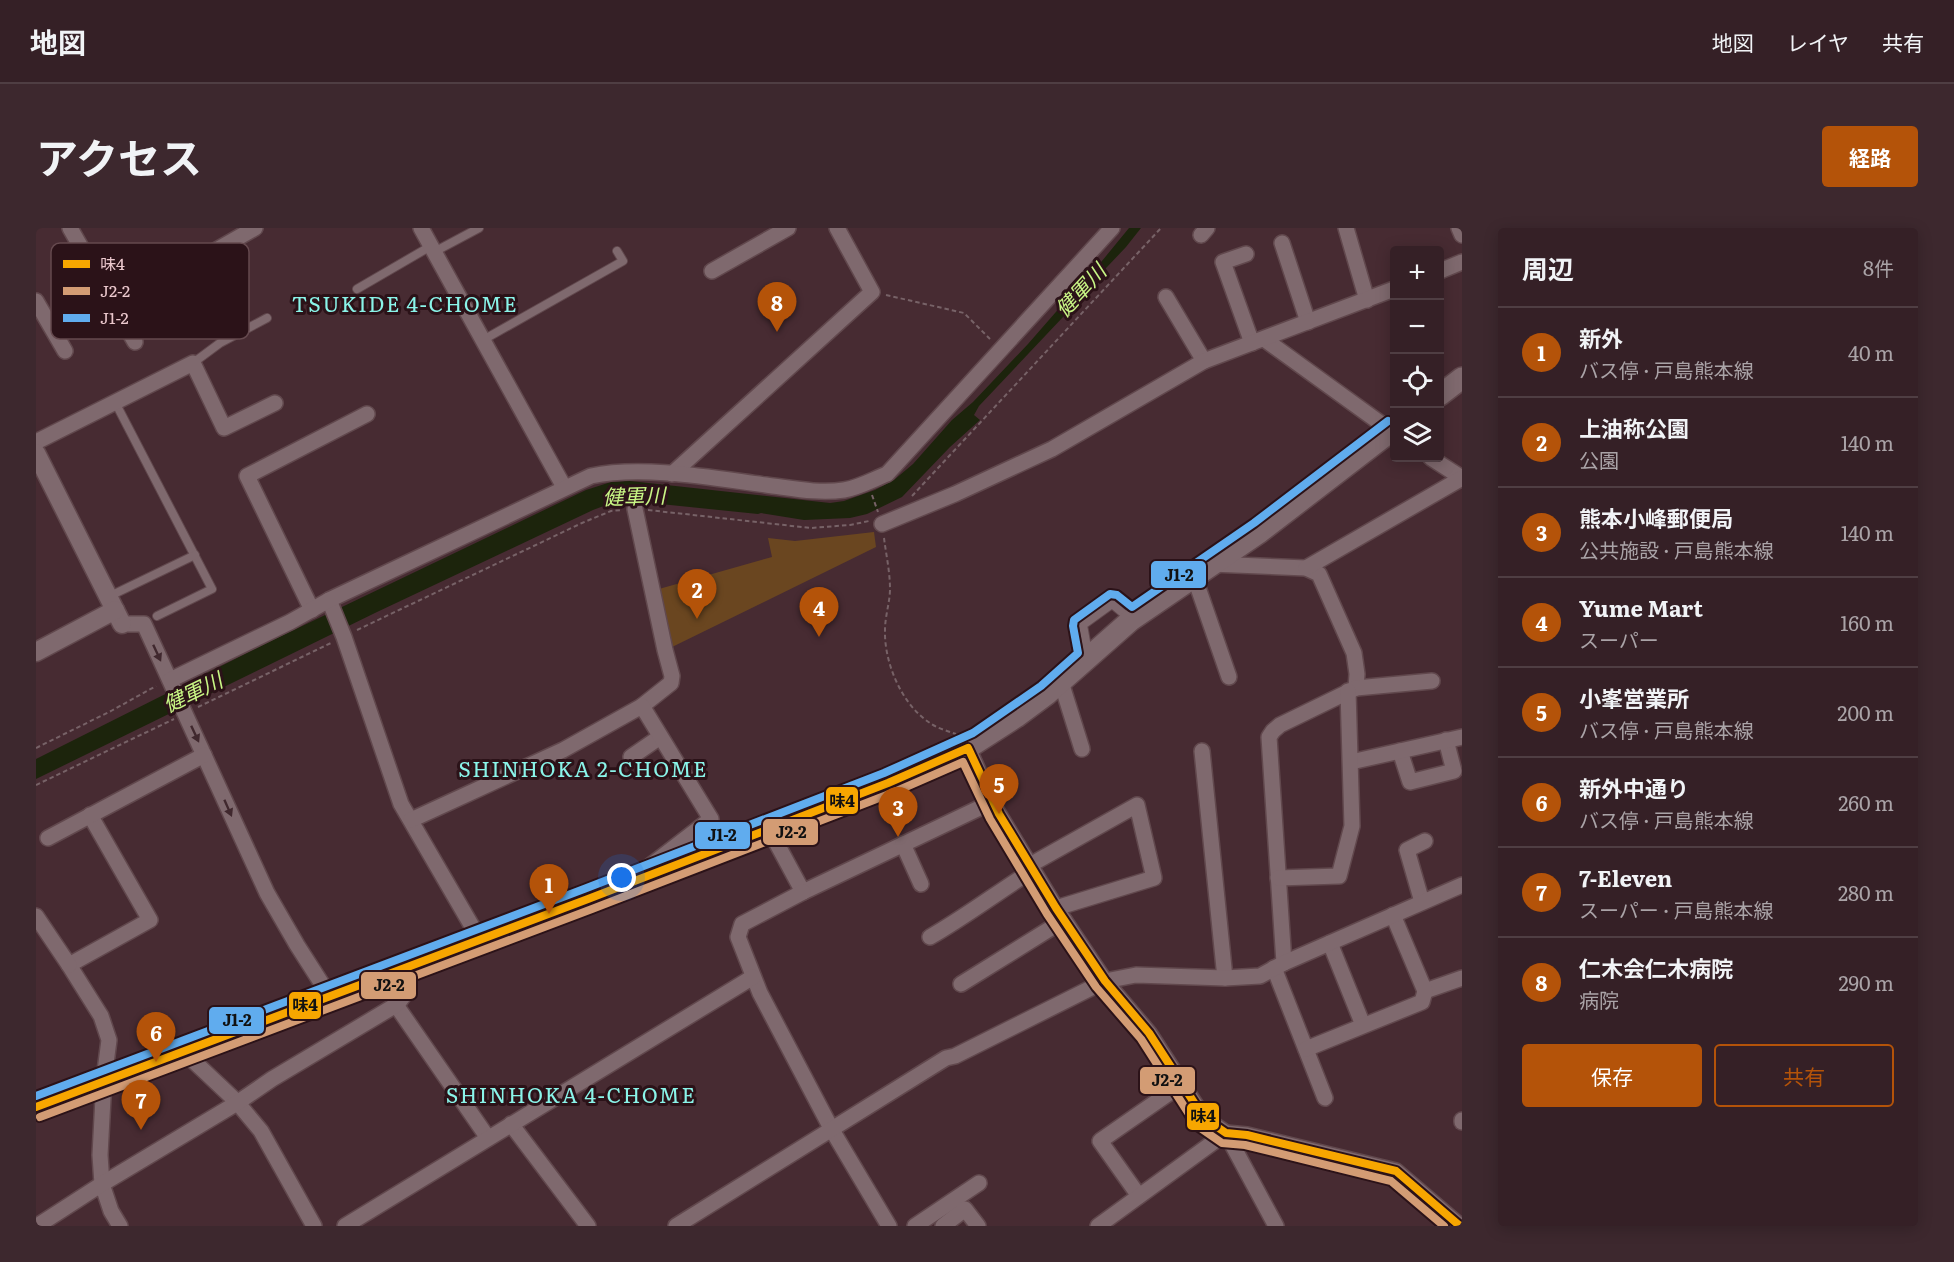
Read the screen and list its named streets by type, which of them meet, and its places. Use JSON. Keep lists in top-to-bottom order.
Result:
{
  "districts": ["TSUKIDE 4-CHOME", "SHINHOKA 2-CHOME", "SHINHOKA 4-CHOME"],
  "water": ["健軍川"],
  "lines": ["transit line J1-2", "transit line 味4", "transit line J2-2"],
  "legend": ["味4", "J2-2", "J1-2"],
  "page": {
    "header": "地図",
    "nav": ["地図", "レイヤ", "共有"],
    "title": "アクセス",
    "buttons": [
      "経路",
      ["保存", "共有"]
    ],
    "heading": ["周辺", "8件"],
    "map_buttons": ["+", "−"],
    "pins": [
      "8",
      "2",
      "4",
      "5",
      "3",
      "1",
      "6",
      "7"
    ],
    "list": [
      {
        "mark": "1",
        "name": "新外",
        "note": "バス停 · 戸島熊本線",
        "value": "40 m"
      },
      {
        "mark": "2",
        "name": "上油称公園",
        "note": "公園",
        "value": "140 m"
      },
      {
        "mark": "3",
        "name": "熊本小峰郵便局",
        "note": "公共施設 · 戸島熊本線",
        "value": "140 m"
      },
      {
        "mark": "4",
        "name": "Yume Mart",
        "note": "スーパー",
        "value": "160 m"
      },
      {
        "mark": "5",
        "name": "小峯営業所",
        "note": "バス停 · 戸島熊本線",
        "value": "200 m"
      },
      {
        "mark": "6",
        "name": "新外中通り",
        "note": "バス停 · 戸島熊本線",
        "value": "260 m"
      },
      {
        "mark": "7",
        "name": "7-Eleven",
        "note": "スーパー · 戸島熊本線",
        "value": "280 m"
      },
      {
        "mark": "8",
        "name": "仁木会仁木病院",
        "note": "病院",
        "value": "290 m"
      }
    ]
  }
}
